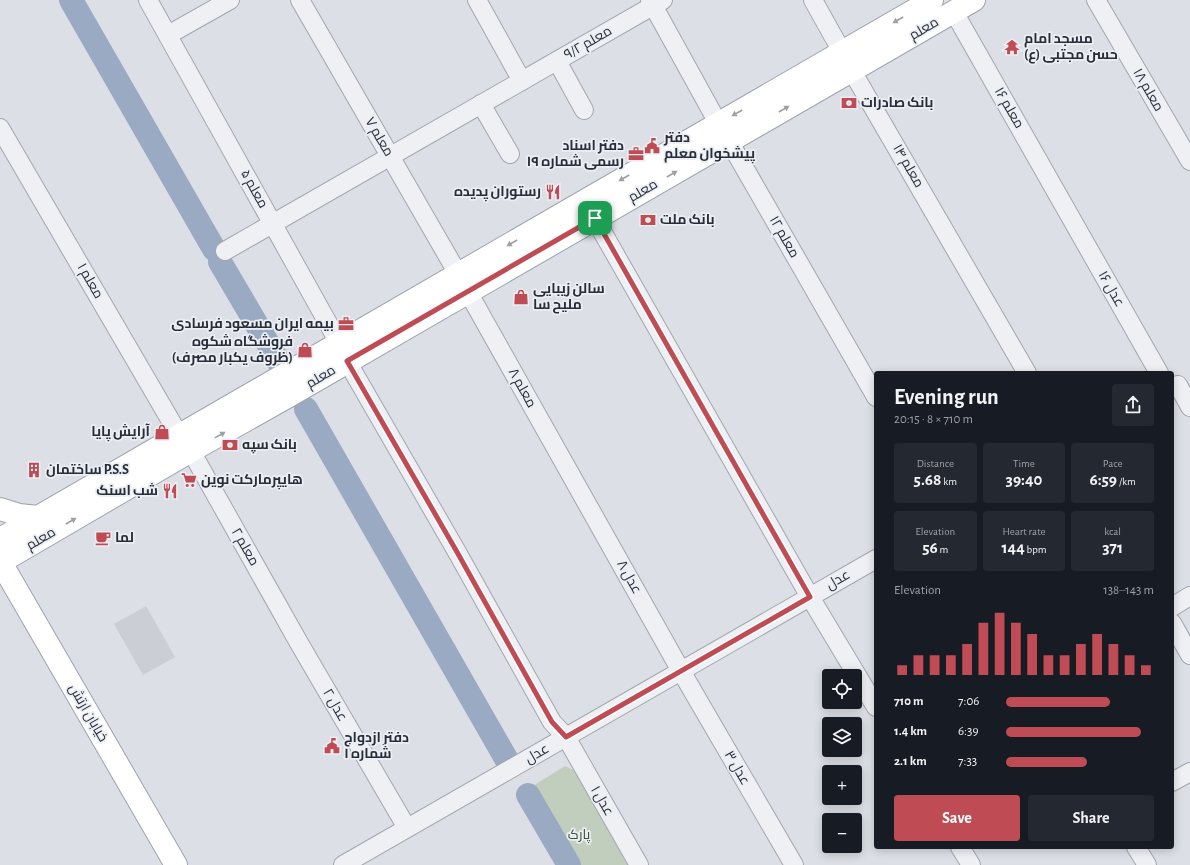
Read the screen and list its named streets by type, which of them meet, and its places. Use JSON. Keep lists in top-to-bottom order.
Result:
{
  "streets": {
    "main road": ["معلم", "خیابان ارتش"],
    "street": [
      "معلم ۹/۲",
      "معلم ۱۸",
      "معلم ۱۶‌",
      "معلم ۷",
      "معلم ۱۴",
      "معلم ۵",
      "معلم ۱۲",
      "معلم ۱",
      "عدل ۱۶",
      "معلم ۸",
      "معلم ۲",
      "عدل ۸",
      "عدل",
      "عدل ۲",
      "عدل ۳",
      "عدل ۱"
    ]
  },
  "crossings": [
    ["معلم", "معلم ۱۶‌"],
    ["معلم", "معلم ۷"],
    ["معلم", "معلم ۱۴"],
    ["معلم", "معلم ۵"],
    ["معلم", "معلم ۱۲"],
    ["معلم", "معلم ۱"],
    ["معلم", "معلم ۸"],
    ["معلم", "معلم ۲"],
    ["معلم", "خیابان ارتش"],
    ["معلم ۹/۲", "معلم ۷"],
    ["معلم ۹/۲", "معلم ۵"],
    ["معلم ۹/۲", "معلم ۱۲"],
    ["معلم ۱۶‌", "عدل ۱۶"],
    ["معلم ۷", "معلم ۸"],
    ["معلم ۵", "عدل ۱"],
    ["معلم ۱", "معلم ۲"],
    ["معلم ۸", "عدل ۸"],
    ["معلم ۲", "عدل ۲"],
    ["عدل ۸", "عدل"],
    ["عدل ۸", "عدل ۳"],
    ["عدل", "عدل ۲"],
    ["عدل", "عدل ۳"],
    ["عدل", "عدل ۱"]
  ],
  "parks": ["پارک"],
  "places": {
    "temple": ["مسجد امام حسن مجتبی (ع)"],
    "bank": ["بانک صادرات", "بانک ملت", "بانک سپه"],
    "public building": ["دفتر پیشخوان معلم", "دفتر ازدواج شماره ۱"],
    "office": ["دفتر اسناد رسمی شماره ۱۹", "بیمه ایران مسعود فرسادی"],
    "restaurant": ["رستوران پدیده", "شب اسنک"],
    "shop": ["سالن زیبایی ملیح سا", "فروشگاه شکوه (ظروف یکبار مصرف)", "آرایش پایا"],
    "building": ["ساختمان P.S.S"],
    "supermarket": ["هایپرمارکت نوین"],
    "cafe": ["لما"]
  },
  "page": {
    "heading": ["Evening run", "20:15 · 8 × 710 m"],
    "stats": [
      ["Distance", "5.68 km"],
      ["Time", "39:40"],
      ["Pace", "6:59 /km"],
      ["Elevation", "56 m"],
      ["Heart rate", "144 bpm"],
      ["kcal", "371"]
    ],
    "chart": ["Elevation", "138–143 m"],
    "map_buttons": ["+", "−"],
    "list": [
      {
        "name": "710 m",
        "note": "7:06"
      },
      {
        "name": "1.4 km",
        "note": "6:39"
      },
      {
        "name": "2.1 km",
        "note": "7:33"
      }
    ],
    "buttons": ["Save", "Share"]
  }
}
